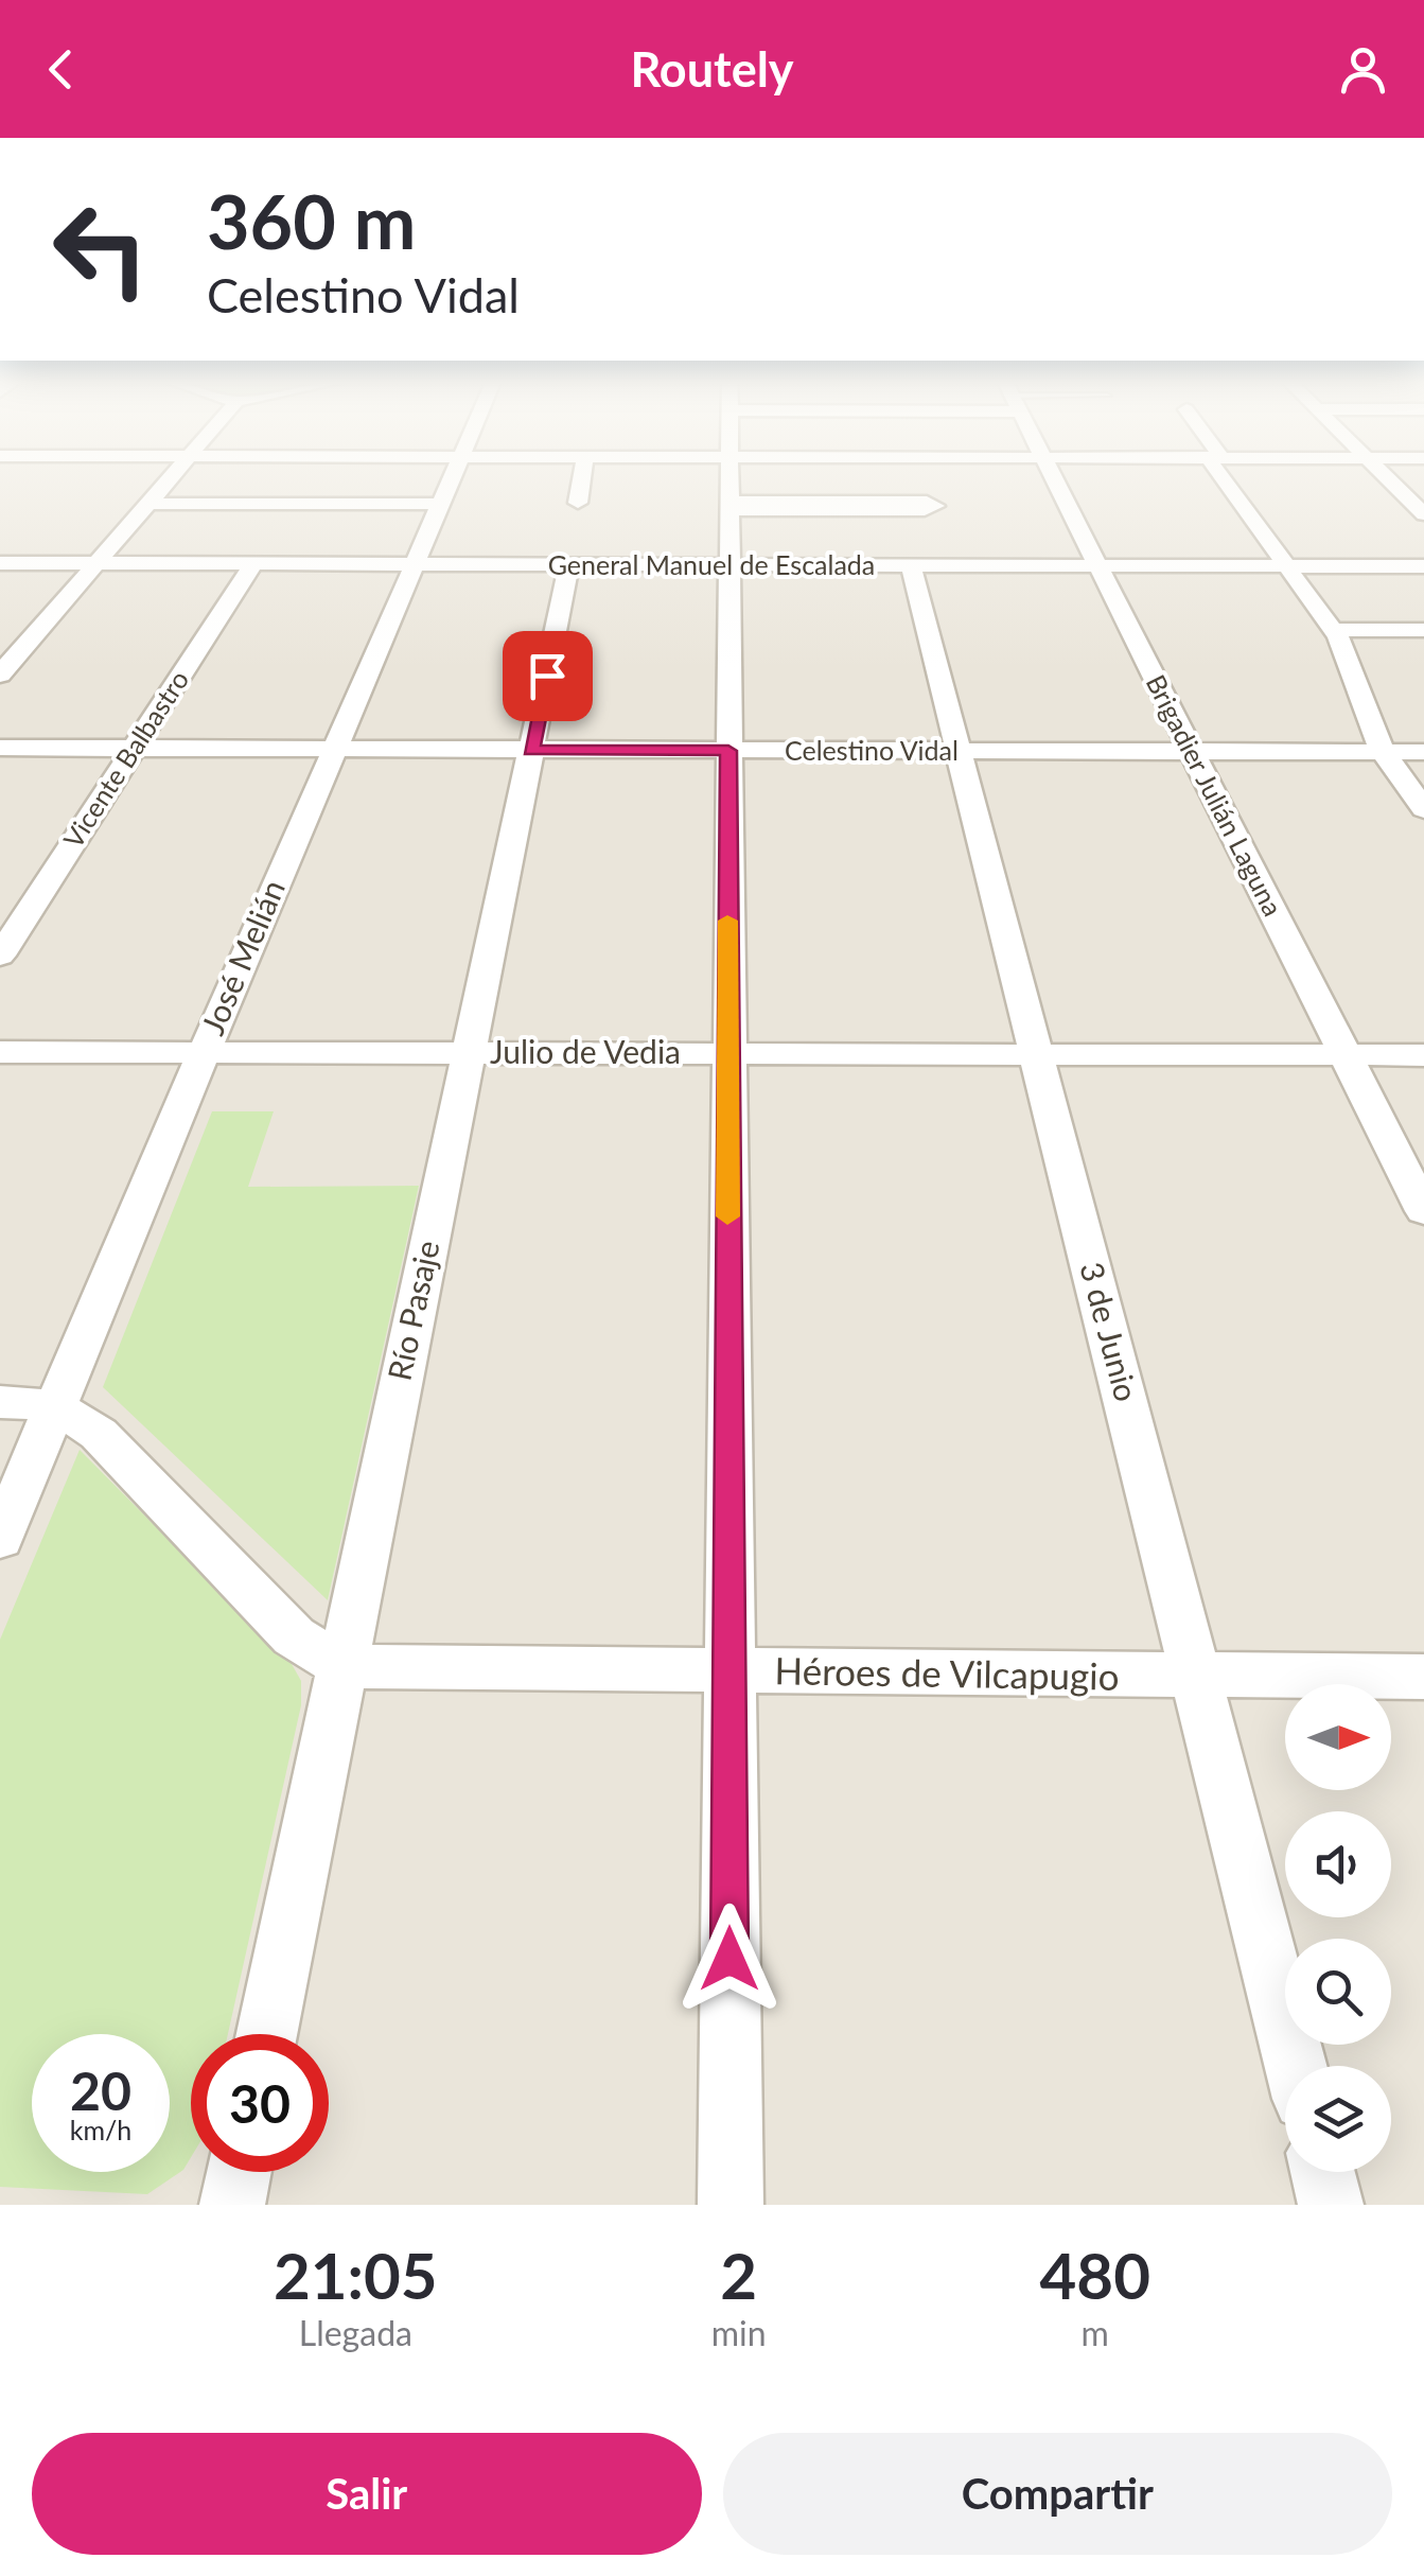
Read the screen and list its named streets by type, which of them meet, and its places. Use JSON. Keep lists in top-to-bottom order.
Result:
{
  "streets": {
    "street": [
      "General Manuel de Escalada",
      "Celestino Vidal",
      "Vicente Balbastro",
      "Brigadier Julián Laguna",
      "José Melián",
      "Julio de Vedia",
      "Río Pasaje",
      "3 de Junio",
      "Héroes de Vilcapugio"
    ]
  },
  "crossings": [
    ["General Manuel de Escalada", "Vicente Balbastro"],
    ["General Manuel de Escalada", "Brigadier Julián Laguna"],
    ["General Manuel de Escalada", "José Melián"],
    ["General Manuel de Escalada", "Río Pasaje"],
    ["General Manuel de Escalada", "3 de Junio"],
    ["Celestino Vidal", "Vicente Balbastro"],
    ["Celestino Vidal", "Brigadier Julián Laguna"],
    ["Celestino Vidal", "José Melián"],
    ["Celestino Vidal", "Río Pasaje"],
    ["Celestino Vidal", "3 de Junio"],
    ["Brigadier Julián Laguna", "Julio de Vedia"],
    ["José Melián", "Julio de Vedia"],
    ["José Melián", "Héroes de Vilcapugio"],
    ["Julio de Vedia", "Río Pasaje"],
    ["Julio de Vedia", "3 de Junio"],
    ["Río Pasaje", "Héroes de Vilcapugio"],
    ["3 de Junio", "Héroes de Vilcapugio"]
  ],
  "north": "right",
  "page": {
    "header": "Routely",
    "turn": ["360 m", "Celestino Vidal"],
    "speed": "20 km/h",
    "limit": "30",
    "eta": [
      "21:05",
      "Llegada",
      "2",
      "min",
      "480",
      "m"
    ],
    "buttons": ["Salir", "Compartir"]
  }
}
